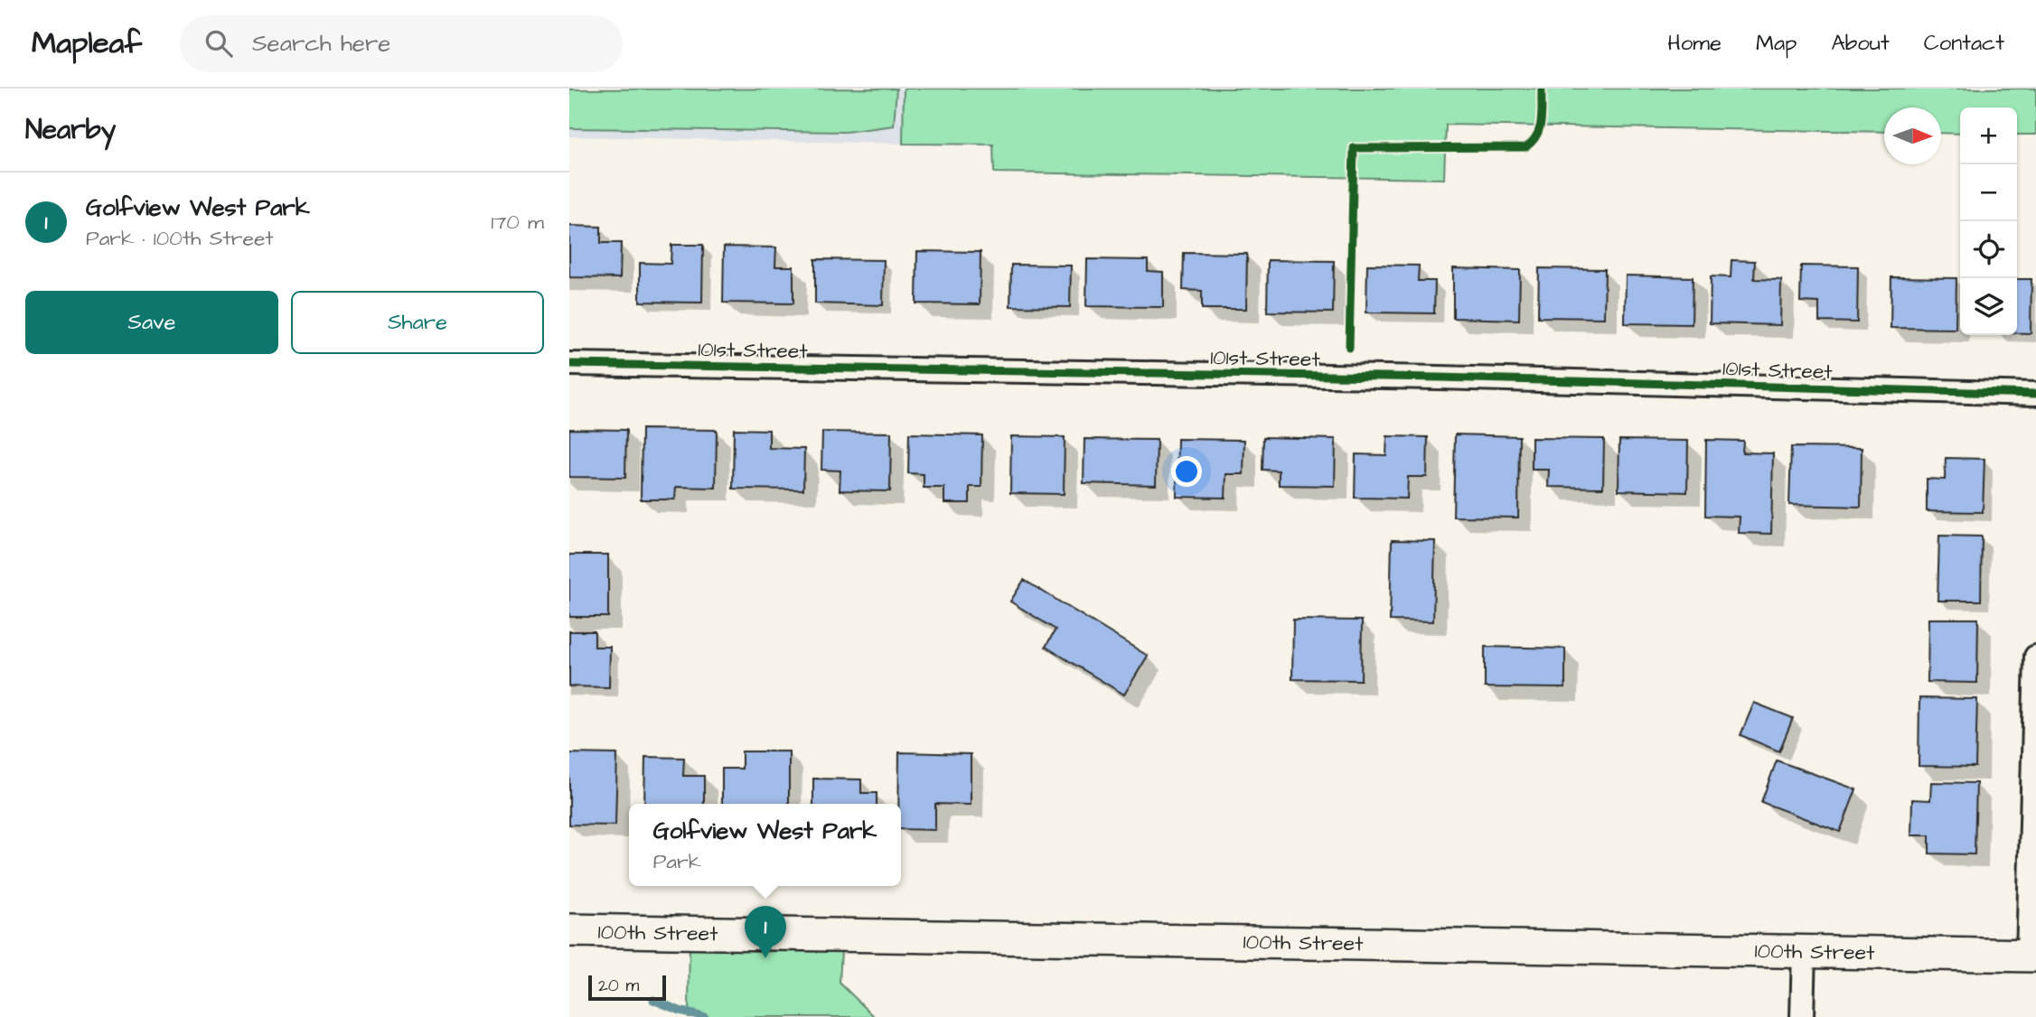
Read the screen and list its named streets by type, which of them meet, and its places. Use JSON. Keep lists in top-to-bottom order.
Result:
{
  "streets": {
    "street": ["101st Street", "100th Street"]
  },
  "scale_bar": "20 m",
  "north": "right",
  "page": {
    "header": "Mapleaf",
    "search": "Search here",
    "nav": [
      "Home",
      "Map",
      "About",
      "Contact"
    ],
    "heading": "Nearby",
    "map_buttons": ["+", "−"],
    "list": [
      {
        "mark": "1",
        "name": "Golfview West Park",
        "note": "Park · 100th Street",
        "value": "170 m"
      }
    ],
    "buttons": ["Save", "Share"],
    "popup": ["Golfview West Park", "Park"],
    "pins": "1",
    "scale": "20 m"
  }
}
